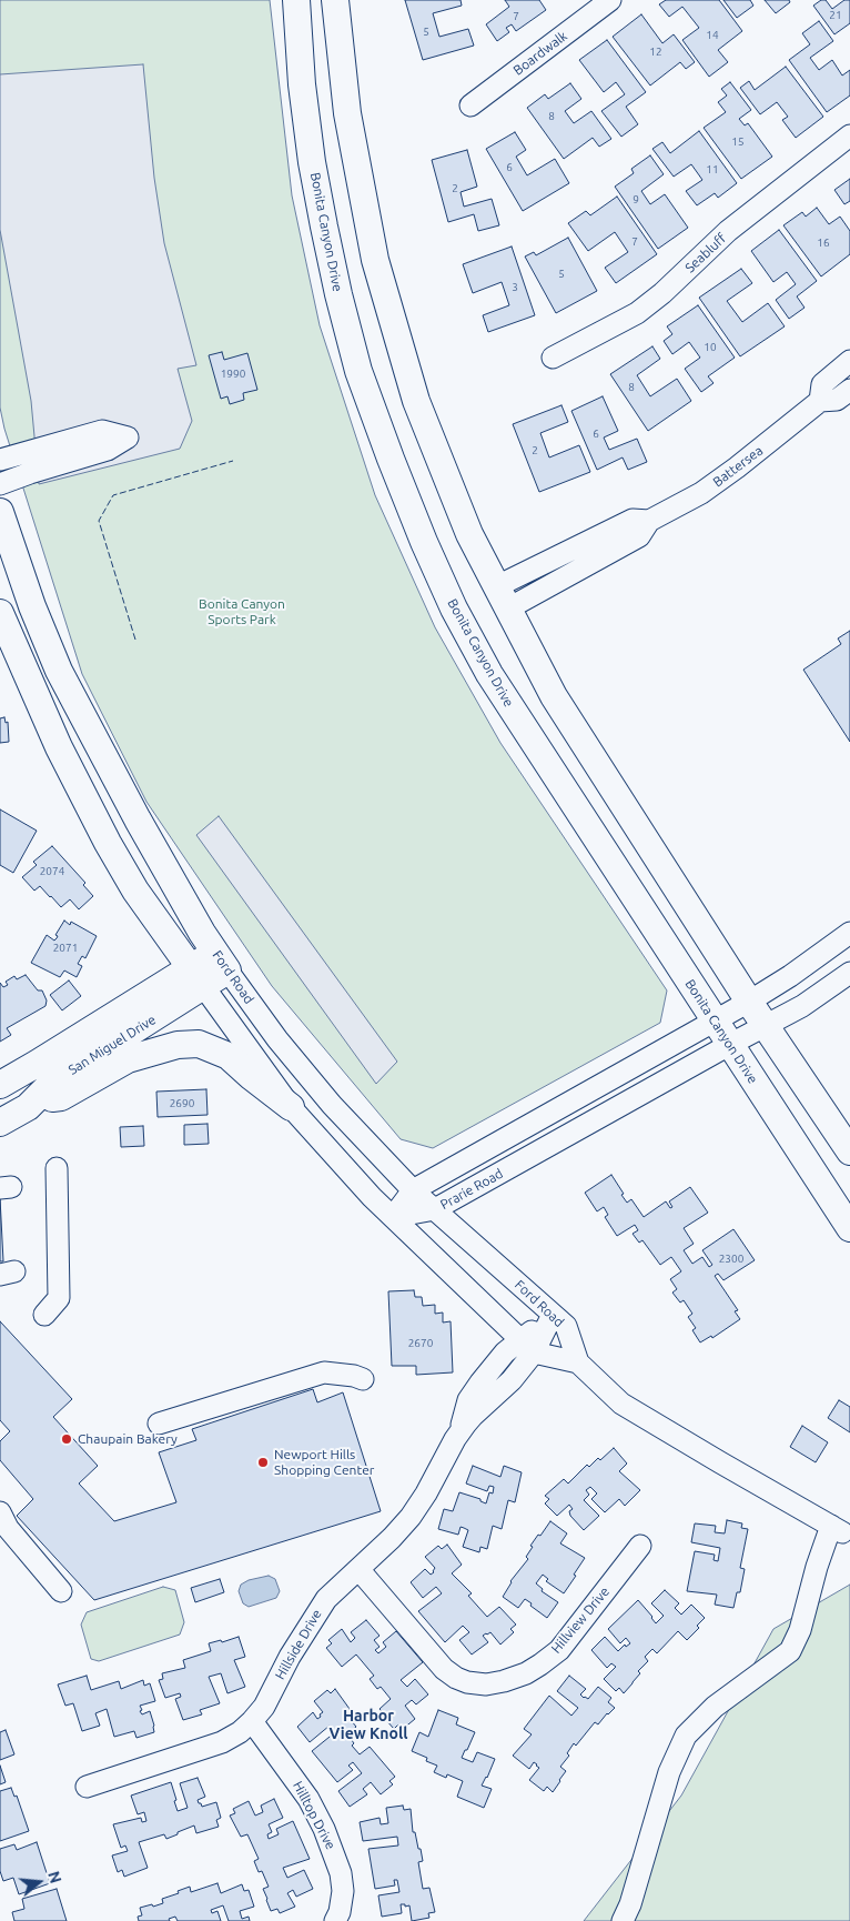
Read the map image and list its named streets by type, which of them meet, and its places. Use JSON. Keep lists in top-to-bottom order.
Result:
{
  "streets": {
    "main road": ["Bonita Canyon Drive", "Ford Road", "San Miguel Drive"],
    "street": [
      "Boardwalk",
      "Seabluff",
      "Battersea",
      "Prarie Road",
      "Hillview Drive",
      "Hillside Drive",
      "Hilltop Drive"
    ]
  },
  "crossings": [
    ["Bonita Canyon Drive", "Prarie Road"],
    ["Ford Road", "San Miguel Drive"],
    ["Ford Road", "Prarie Road"],
    ["Ford Road", "Hillside Drive"],
    ["Hillview Drive", "Hillside Drive"],
    ["Hillside Drive", "Hilltop Drive"]
  ],
  "districts": ["Harbor View Knoll"],
  "parks": ["Bonita Canyon Sports Park"],
  "places": ["Chaupain Bakery", "Newport Hills Shopping Center"],
  "house_numbers": [
    "21",
    "7",
    "5",
    "14",
    "12",
    "8",
    "15",
    "6",
    "11",
    "2",
    "9",
    "7",
    "16",
    "5",
    "3",
    "10",
    "1990",
    "8",
    "6",
    "2",
    "2074",
    "2071",
    "2690",
    "2300",
    "2670"
  ],
  "north": "right"
}
